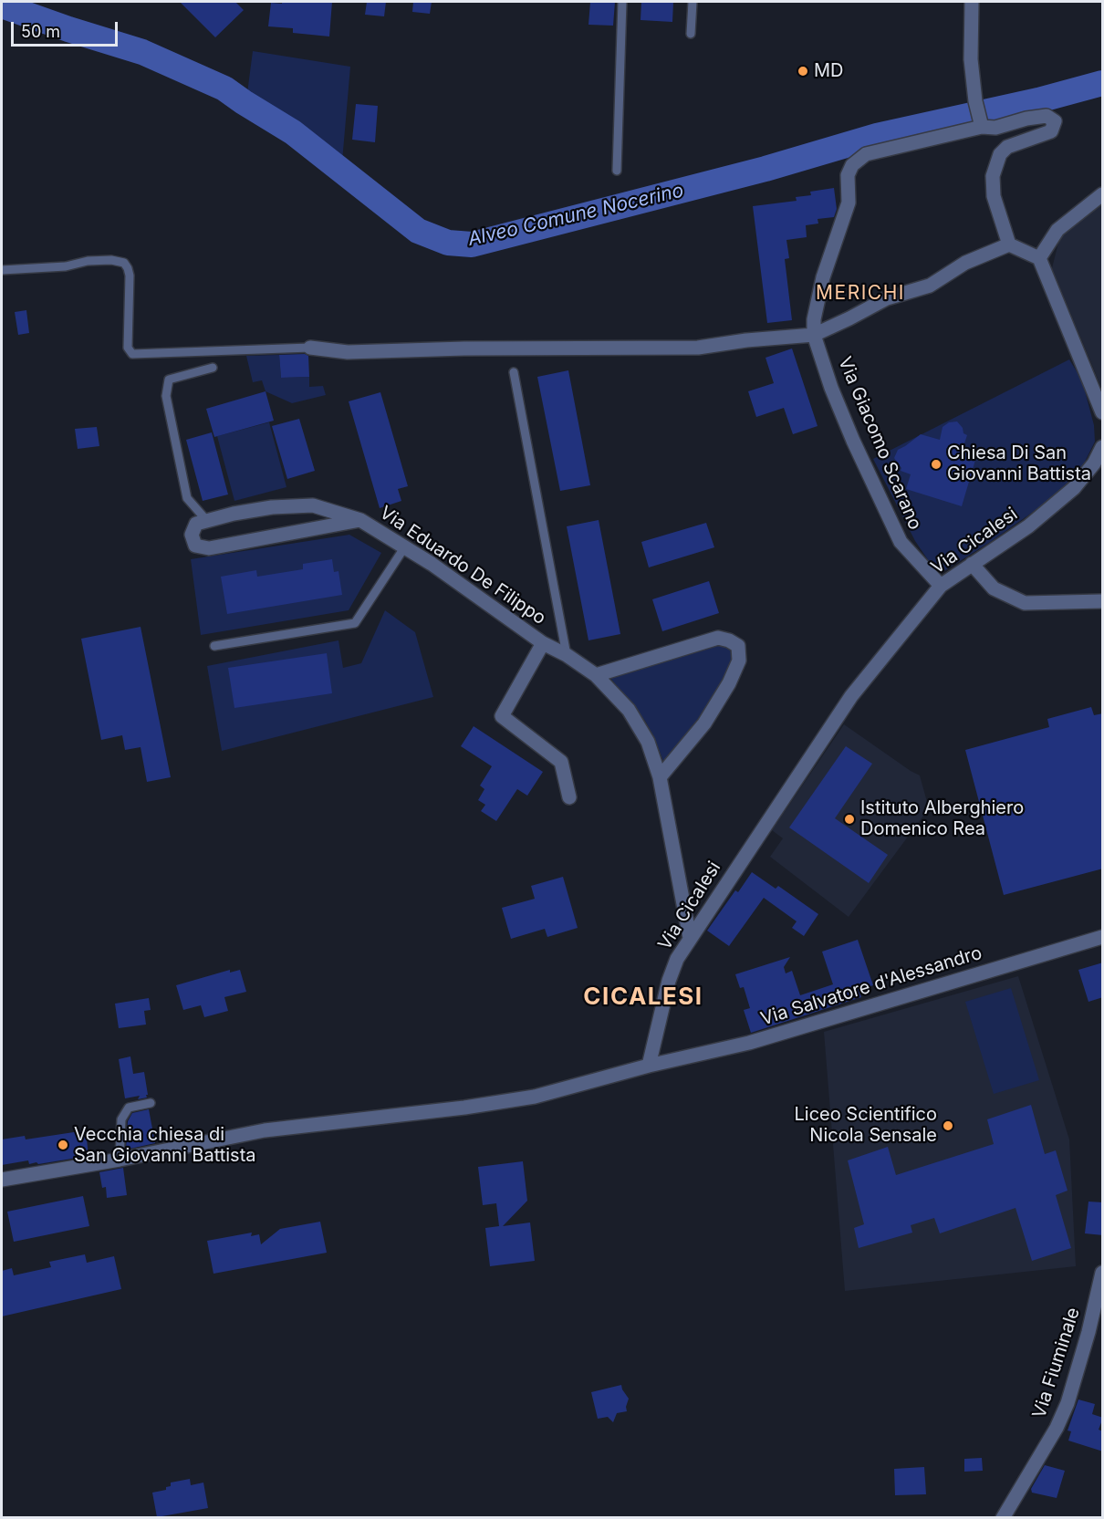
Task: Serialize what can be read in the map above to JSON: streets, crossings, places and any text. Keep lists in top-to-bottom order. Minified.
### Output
{"streets":{"street":["Via Giacomo Scarano","Via Cicalesi","Via Eduardo De Filippo","Via Salvatore d'Alessandro","Via Fiuminale"]},"crossings":[["Via Giacomo Scarano","Via Cicalesi"],["Via Cicalesi","Via Eduardo De Filippo"],["Via Cicalesi","Via Salvatore d'Alessandro"]],"districts":["MERICHI","CICALESI"],"water":["Alveo Comune Nocerino"],"places":["MD","Chiesa Di San Giovanni Battista","Istituto Alberghiero Domenico Rea","Liceo Scientifico Nicola Sensale","Vecchia chiesa di San Giovanni Battista"],"scale_bar":"50 m"}
